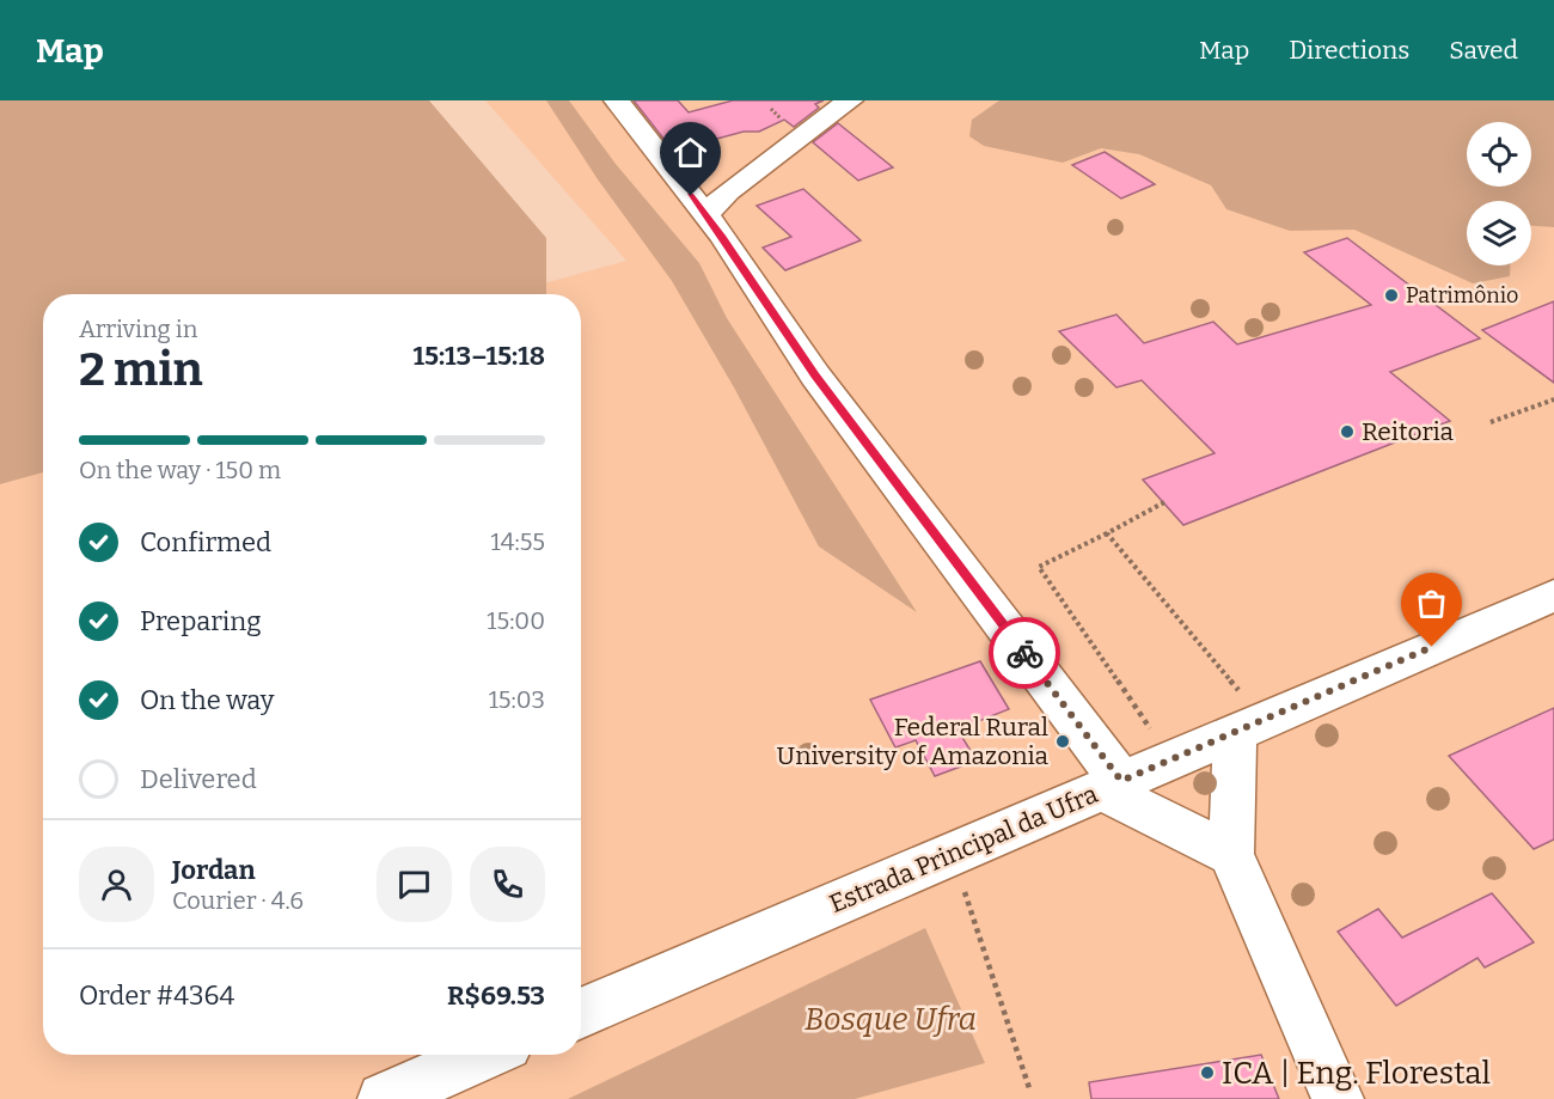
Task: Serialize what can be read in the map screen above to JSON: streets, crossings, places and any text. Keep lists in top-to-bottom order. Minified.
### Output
{"streets":{"lane":["Estrada Principal da Ufra"]},"parks":["Bosque Ufra"],"places":["Patrimônio","Reitoria","Federal Rural University of Amazonia","ICA | Eng. Florestal"],"page":{"header":"Map","nav":["Map","Directions","Saved"],"heading":["2 min","Arriving in","15:13–15:18"],"panel":["Jordan","Courier · 4.6","Order #4364","R$69.53"],"bar":"On the way · 150 m","list":[["Confirmed","14:55"],["Preparing","15:00"],["On the way","15:03"],"Delivered"]}}
